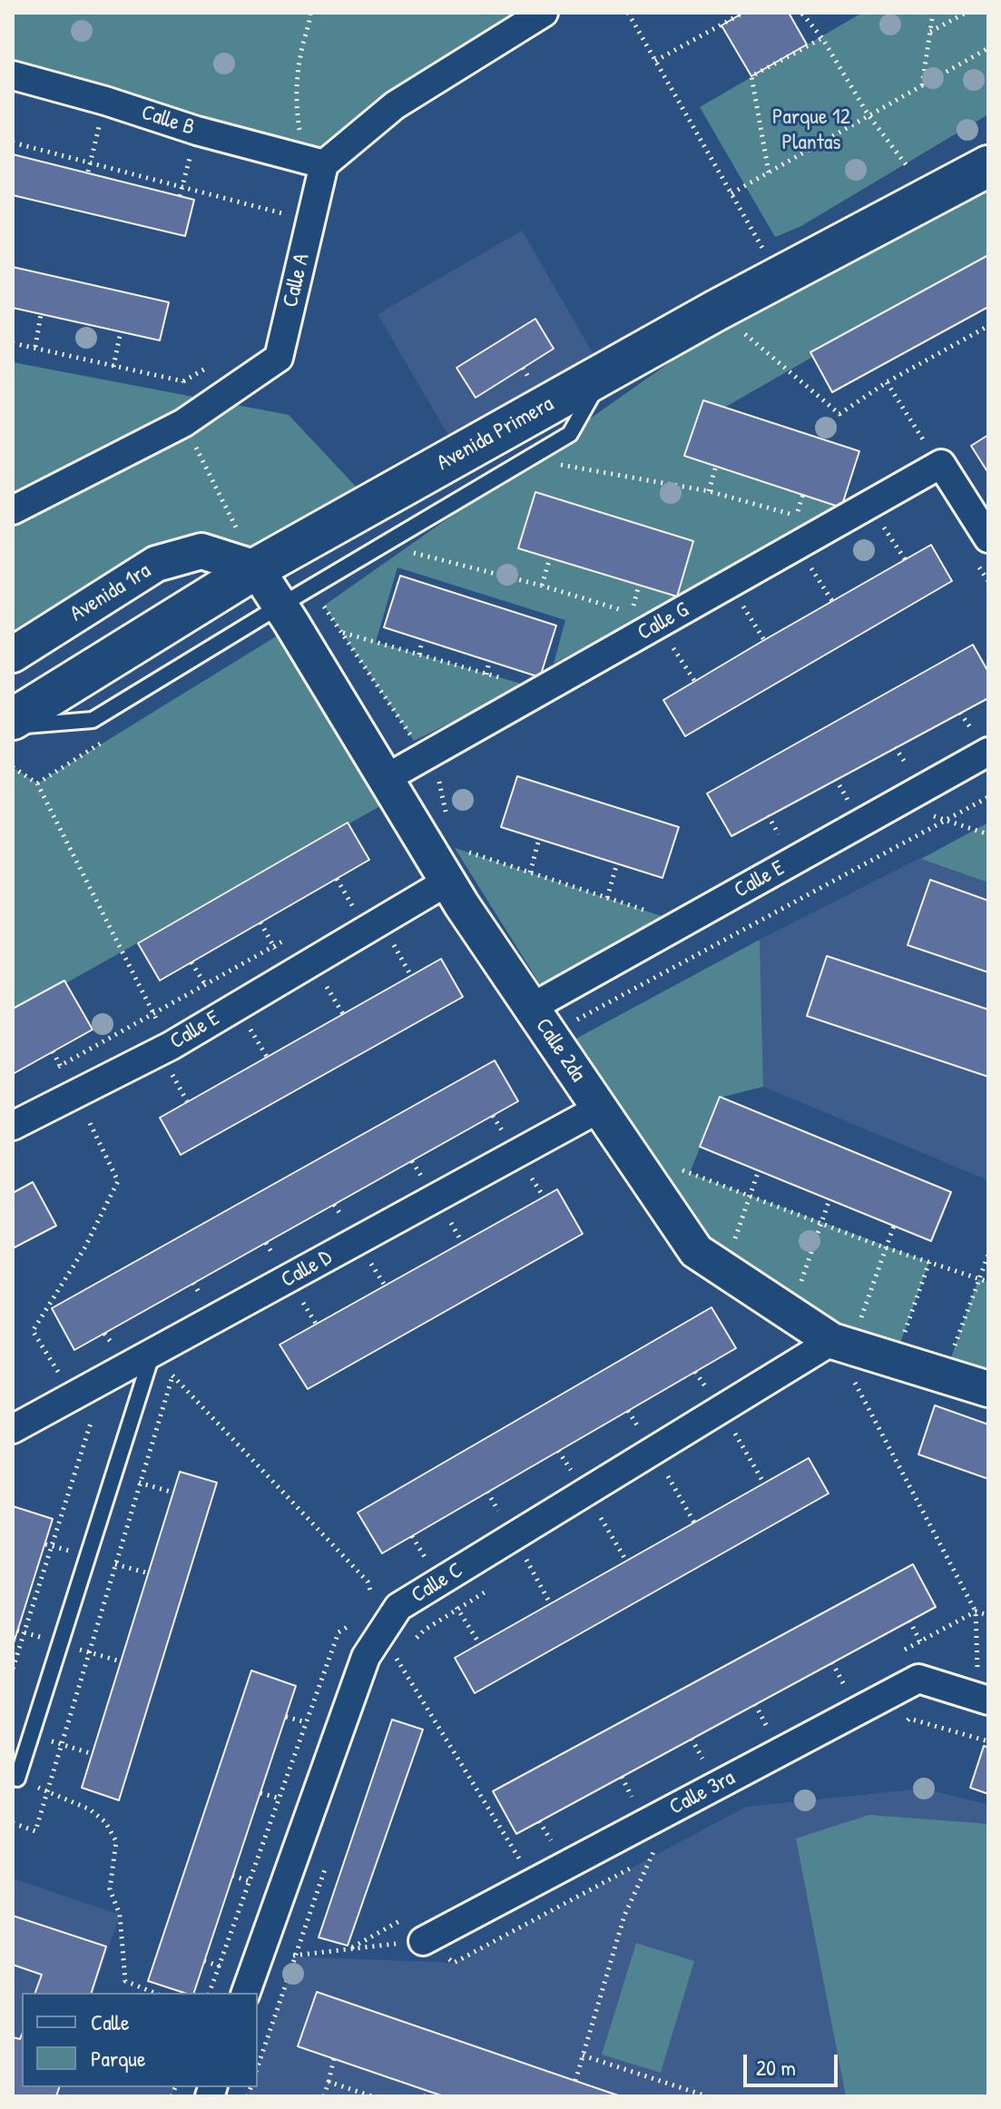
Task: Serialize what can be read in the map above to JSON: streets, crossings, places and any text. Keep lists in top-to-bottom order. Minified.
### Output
{"streets":{"main road":["Avenida Primera"],"street":["Calle B","Calle A","Avenida 1ra","Calle G","Calle E","Calle 2da","Calle D","Calle C","Calle 3ra"]},"crossings":[["Calle B","Calle A"],["Avenida Primera","Avenida 1ra"],["Avenida Primera","Calle 2da"],["Avenida 1ra","Calle 2da"],["Calle G","Calle 2da"],["Calle E","Calle 2da"],["Calle 2da","Calle D"],["Calle 2da","Calle C"]],"parks":["Parque 12 Plantas"],"legend":["Calle","Parque"],"scale_bar":"20 m"}
